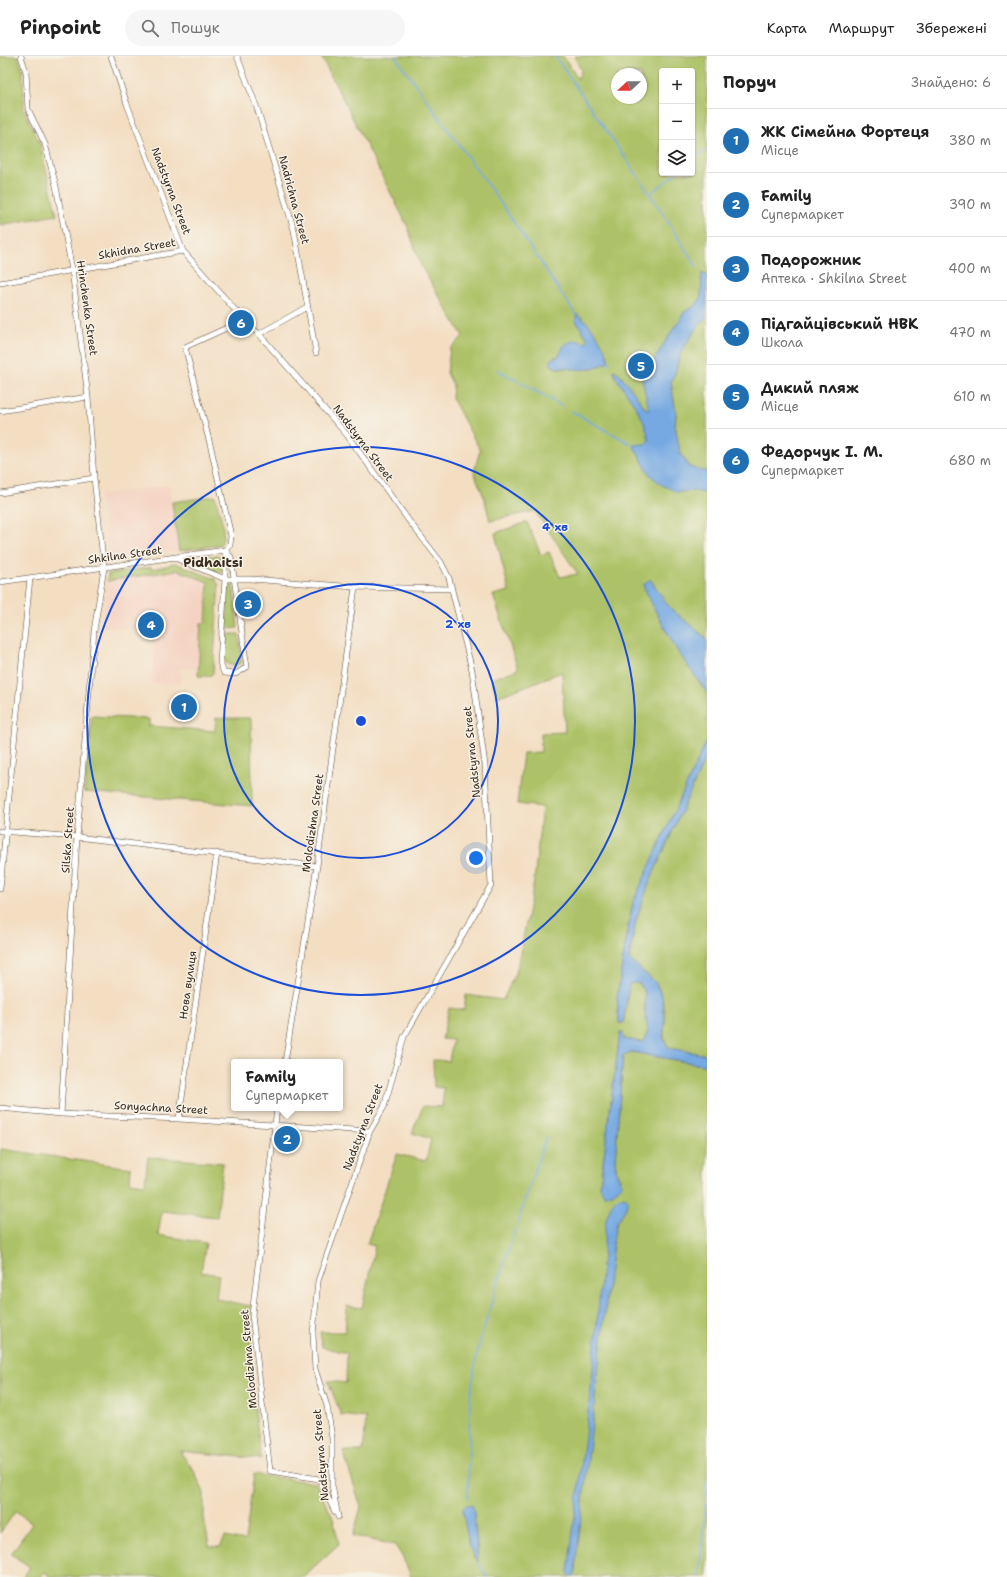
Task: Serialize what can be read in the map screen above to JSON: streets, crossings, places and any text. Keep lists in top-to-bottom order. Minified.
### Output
{"streets":{"street":["Nadstyrna Street","Nadrichna Street","Skhidna Street","Hrinchenka Street","Shkilna Street","Molodizhna Street","Silska Street","Нова вулиця","Sonyachna Street"]},"crossings":[["Nadstyrna Street","Skhidna Street"],["Nadstyrna Street","Molodizhna Street"],["Nadstyrna Street","Sonyachna Street"],["Skhidna Street","Hrinchenka Street"],["Hrinchenka Street","Shkilna Street"],["Hrinchenka Street","Silska Street"],["Shkilna Street","Silska Street"],["Molodizhna Street","Sonyachna Street"],["Silska Street","Sonyachna Street"],["Нова вулиця","Sonyachna Street"]],"districts":["Pidhaitsi"],"north":"left","page":{"header":"Pinpoint","search":"Пошук","nav":["Карта","Маршрут","Збережені"],"heading":["Поруч","Знайдено: 6"],"map_buttons":["+","−"],"list":[{"mark":"1","name":"ЖК Сімейна Фортеця","note":"Місце","value":"380 m"},{"mark":"2","name":"Family","note":"Супермаркет","value":"390 m"},{"mark":"3","name":"Подорожник","note":"Аптека · Shkilna Street","value":"400 m"},{"mark":"4","name":"Підгайцівський НВК","note":"Школа","value":"470 m"},{"mark":"5","name":"Дикий пляж","note":"Місце","value":"610 m"},{"mark":"6","name":"Федорчук І. М.","note":"Супермаркет","value":"680 m"}],"pins":["6","5","3","4","1","2"],"popup":["Family","Супермаркет"]},"rings":["4 хв","2 хв"]}
